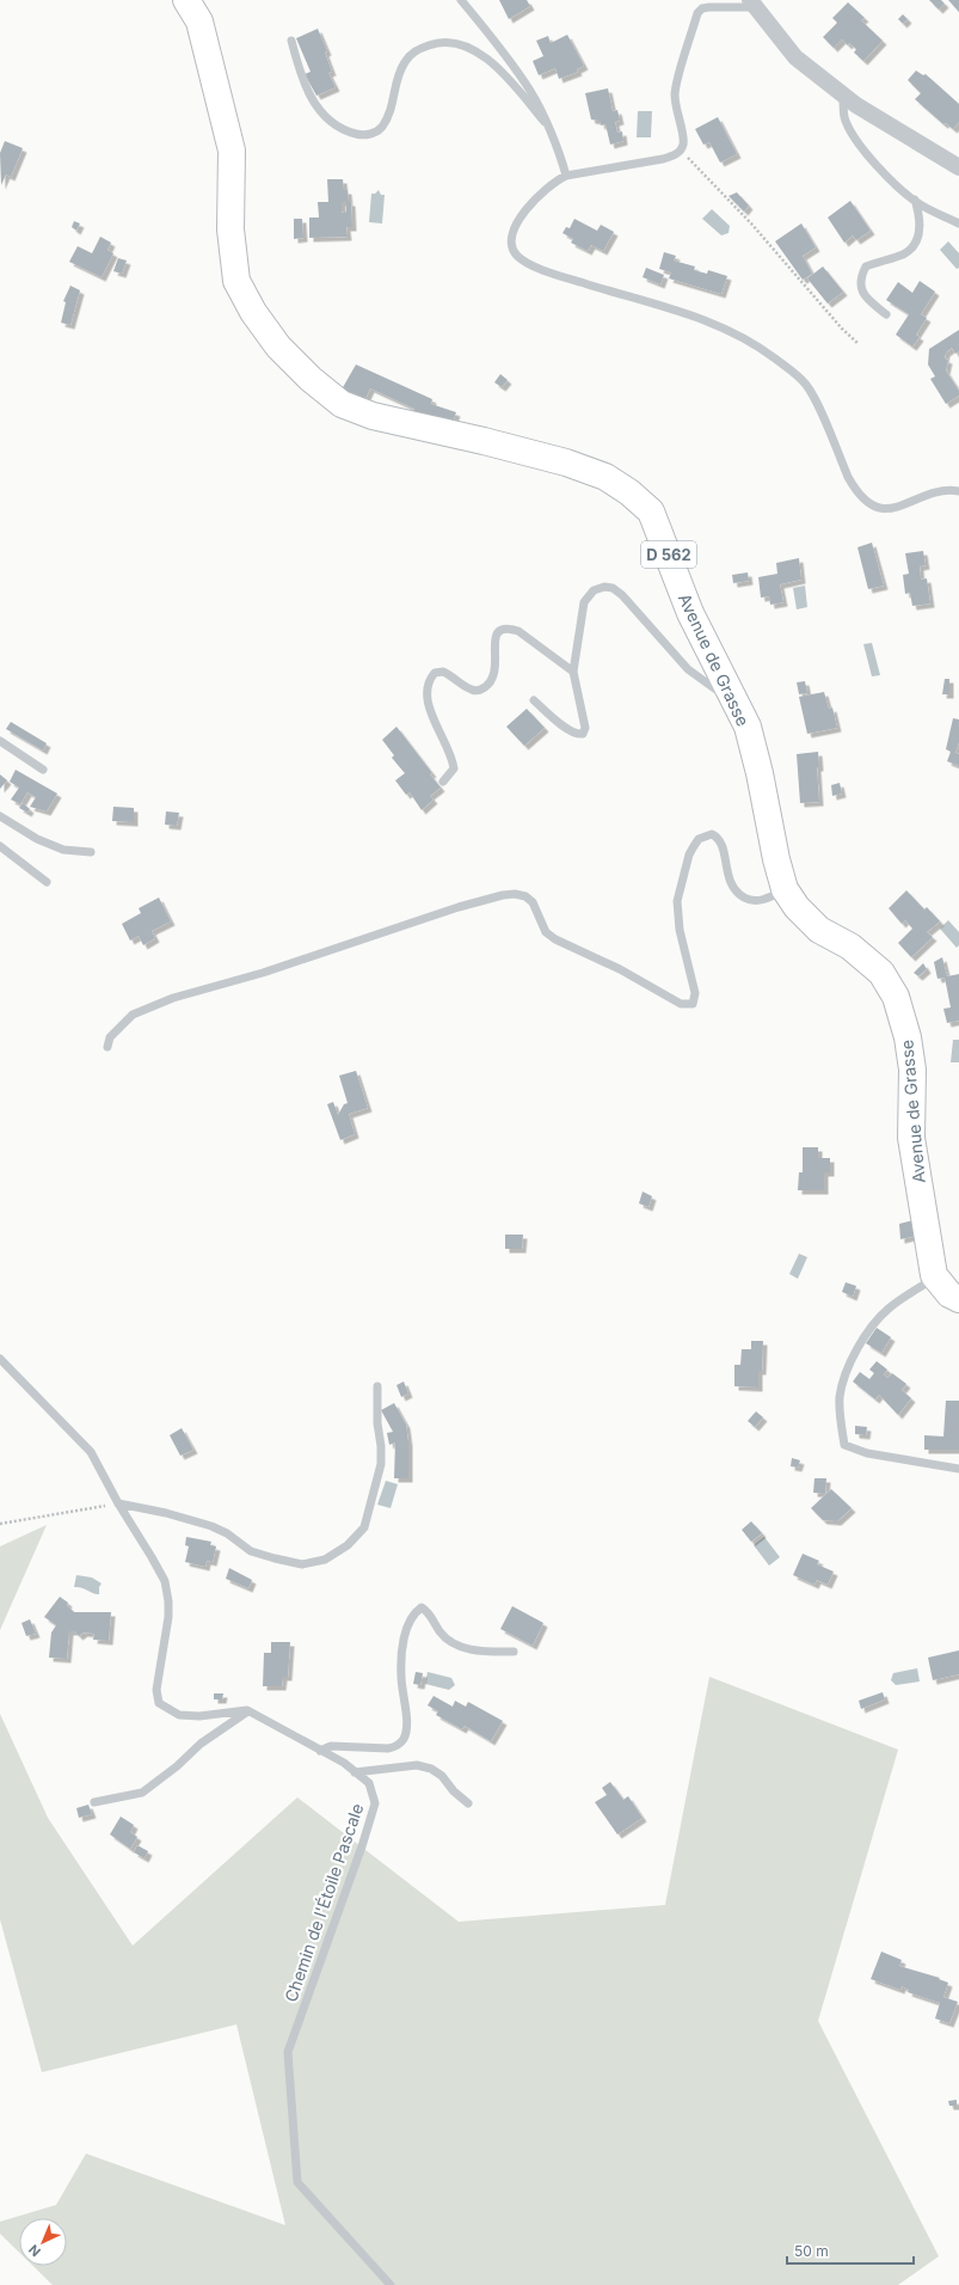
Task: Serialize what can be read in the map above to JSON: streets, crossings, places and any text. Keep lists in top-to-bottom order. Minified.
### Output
{"streets":{"main road":["D 562","Avenue de Grasse"],"lane":["Chemin de l'Étoile Pascale"]},"scale_bar":"50 m","north":"bottom left"}
